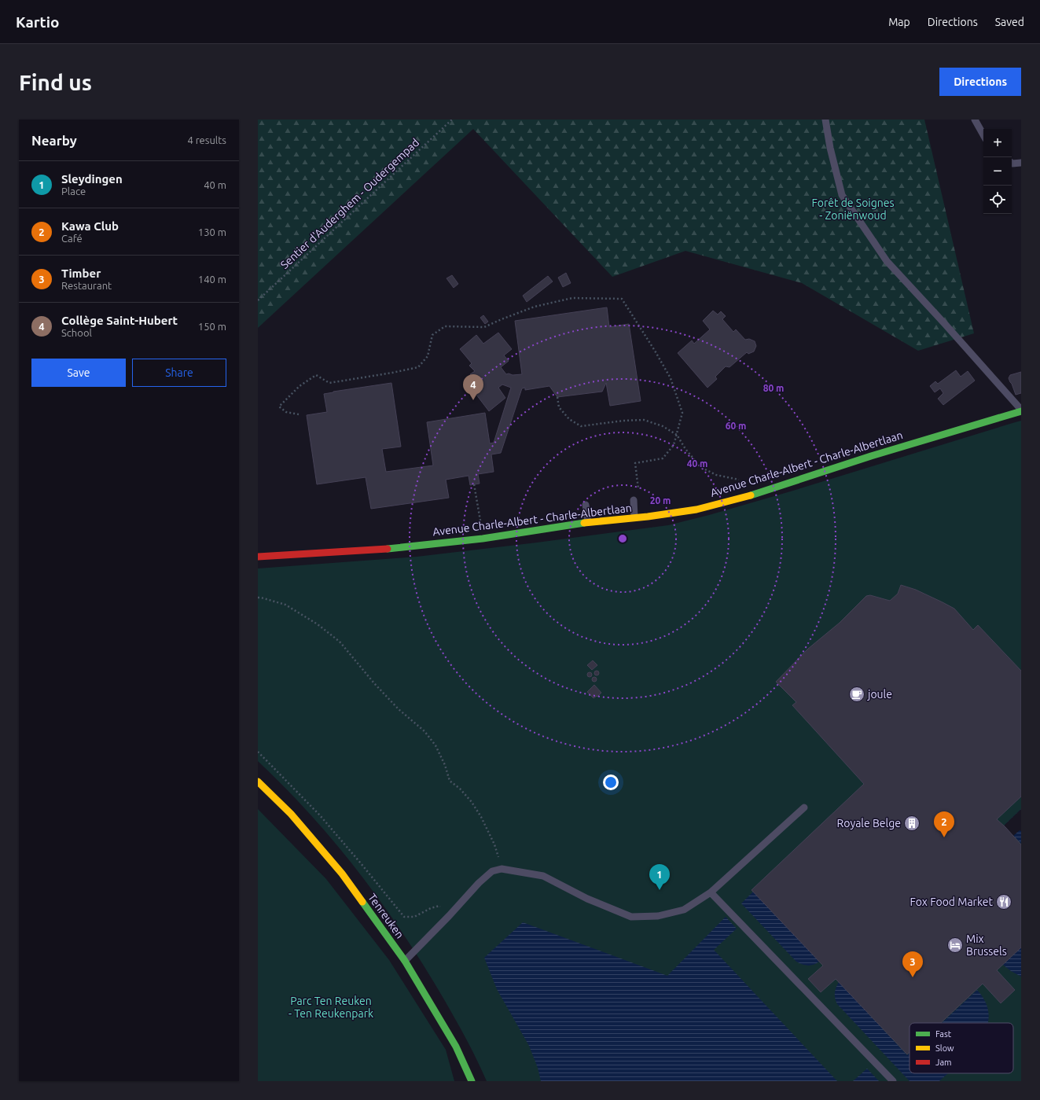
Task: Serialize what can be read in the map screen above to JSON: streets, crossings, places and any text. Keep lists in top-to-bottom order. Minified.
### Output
{"streets":{"street":["Avenue Charle-Albert - Charle-Albertlaan","Tenreuken"],"path":["Sentier d'Auderghem - Oudergempad"]},"parks":["Forêt de Soignes - Zoniënwoud","Parc Ten Reuken - Ten Reukenpark"],"places":{"cafe":["joule"],"building":["Royale Belge"],"restaurant":["Fox Food Market"],"hotel":["Mix Brussels"]},"legend":["Fast","Slow","Jam"],"page":{"header":"Kartio","nav":["Map","Directions","Saved"],"buttons":["Directions",["Save","Share"]],"title":"Find us","heading":["Nearby","4 results"],"map_buttons":["+","−"],"list":[{"mark":"1","name":"Sleydingen","note":"Place","value":"40 m"},{"mark":"2","name":"Kawa Club","note":"Café","value":"130 m"},{"mark":"3","name":"Timber","note":"Restaurant","value":"140 m"},{"mark":"4","name":"Collège Saint-Hubert","note":"School","value":"150 m"}],"pins":["4","2","1","3"]},"rings":["80 m","60 m","40 m","20 m"]}
